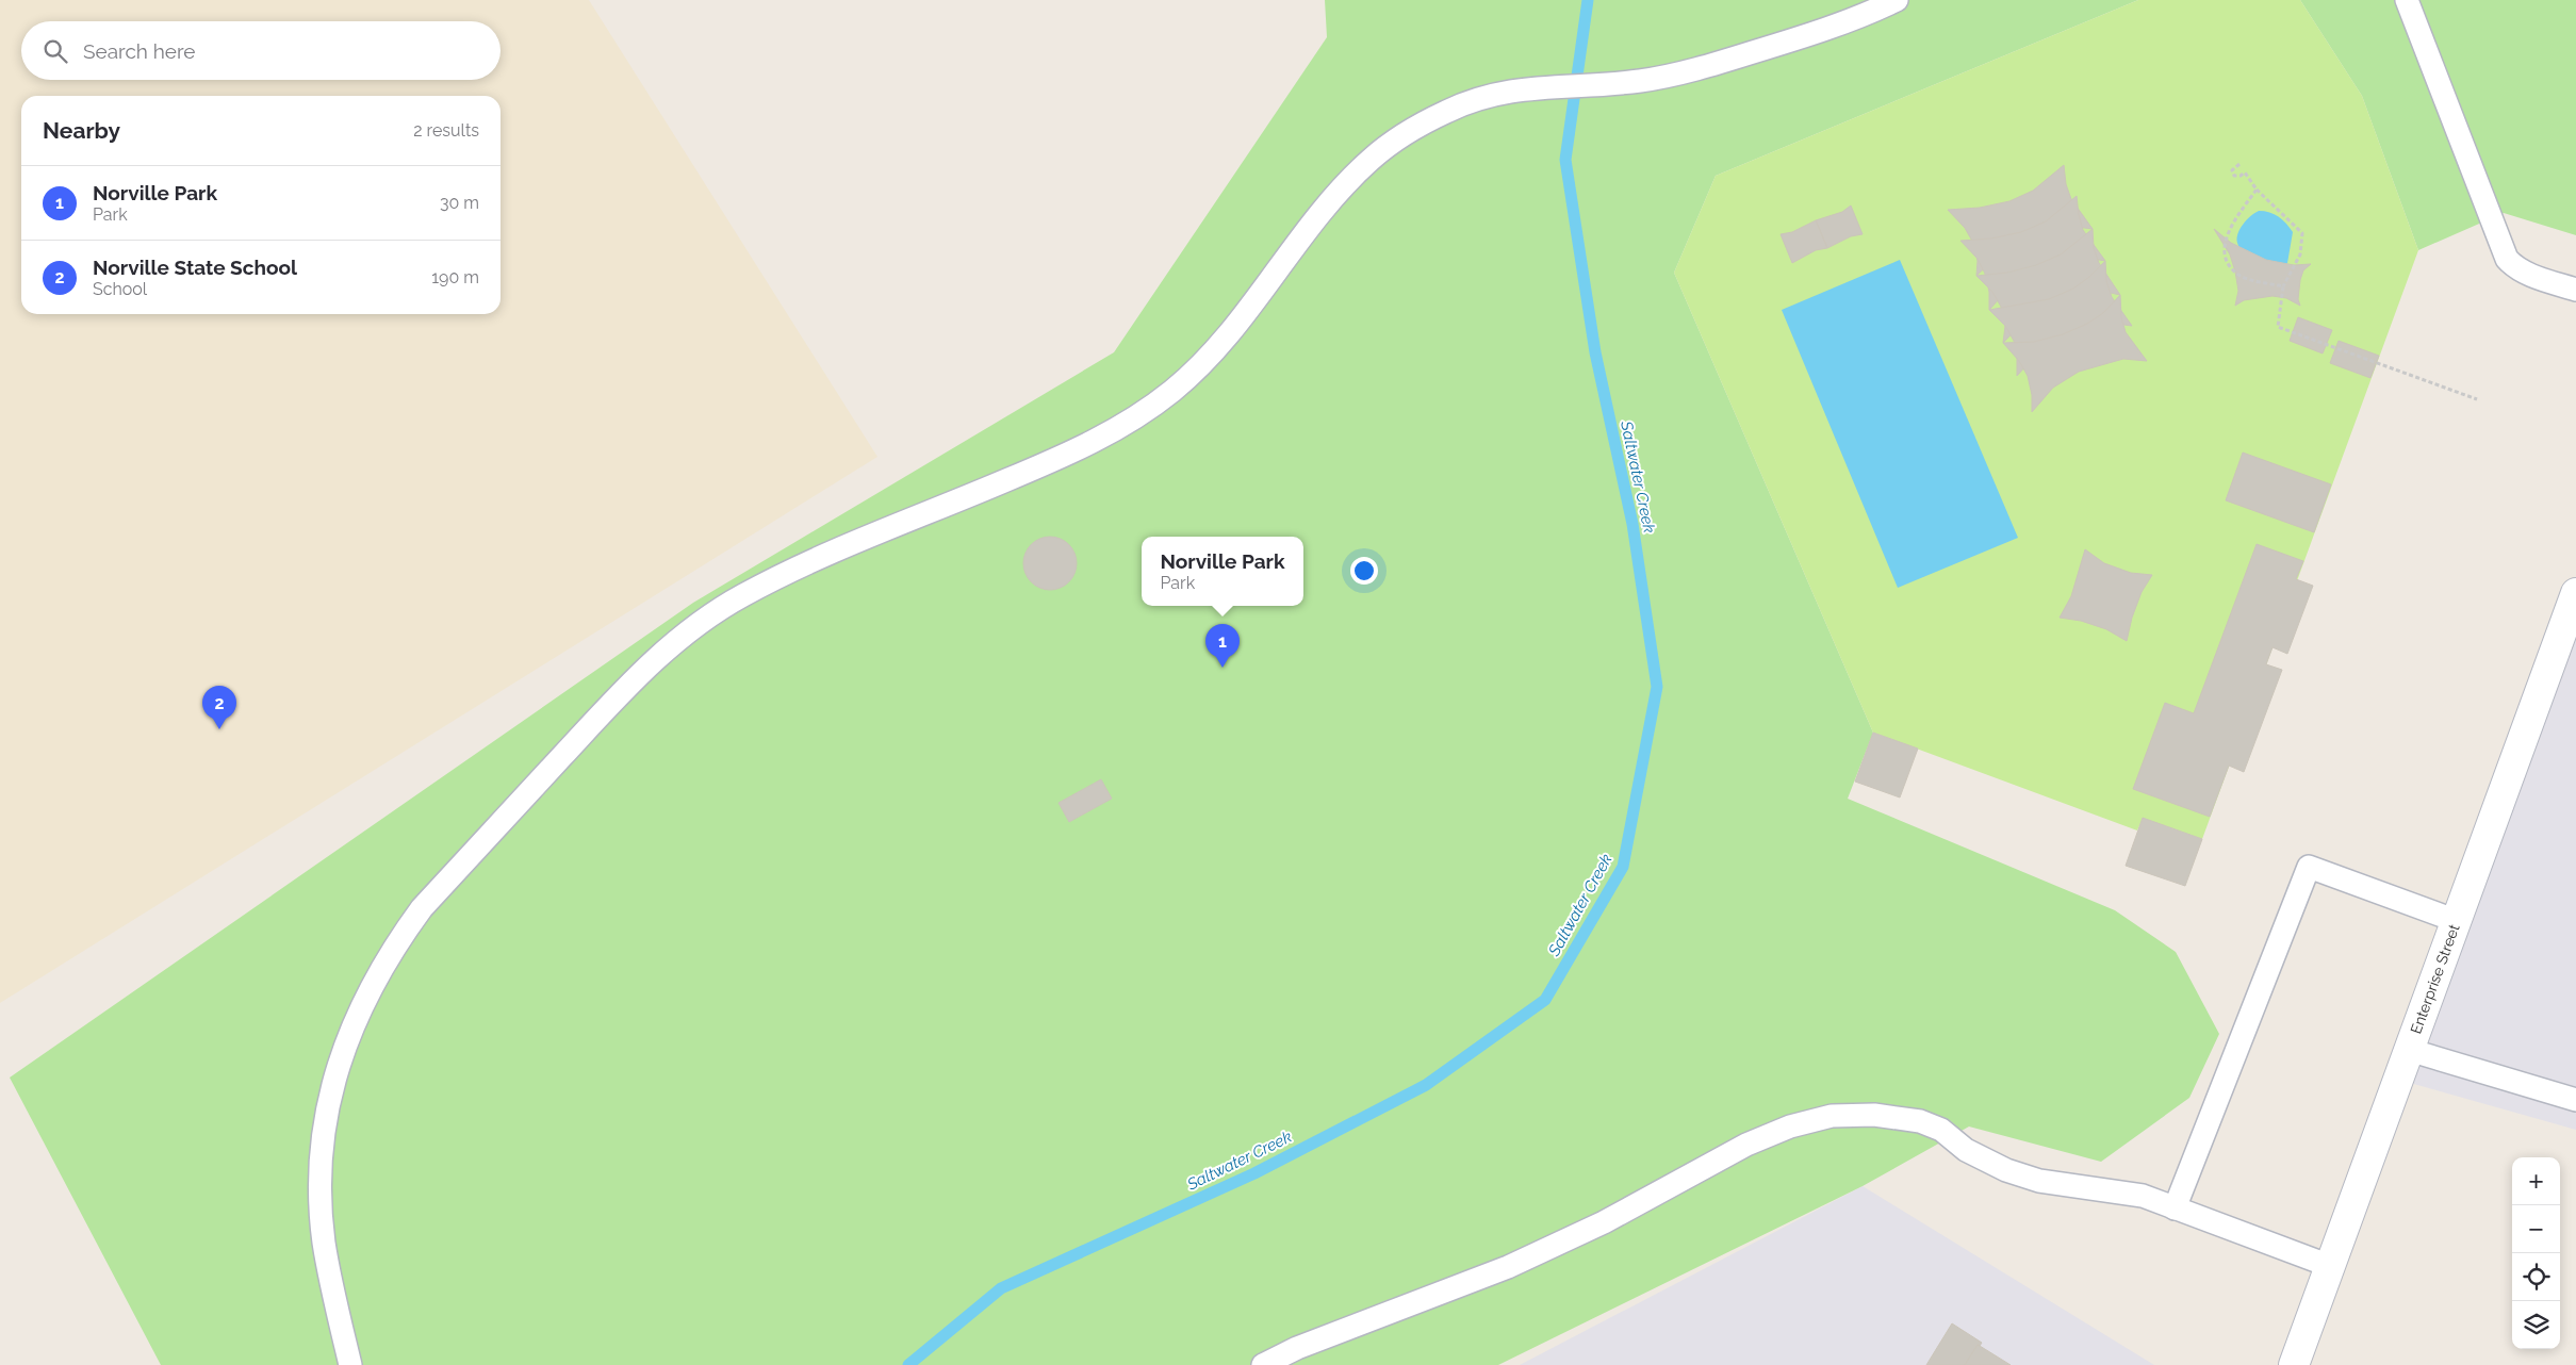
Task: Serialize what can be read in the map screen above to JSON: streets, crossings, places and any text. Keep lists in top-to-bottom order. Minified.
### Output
{"streets":{"street":["Enterprise Street"]},"water":["Saltwater Creek"],"page":{"search":"Search here","heading":["Nearby","2 results"],"list":[{"mark":"1","name":"Norville Park","note":"Park","value":"30 m"},{"mark":"2","name":"Norville State School","note":"School","value":"190 m"}],"popup":["Norville Park","Park"],"pins":["1","2"],"map_buttons":["+","−"]}}
